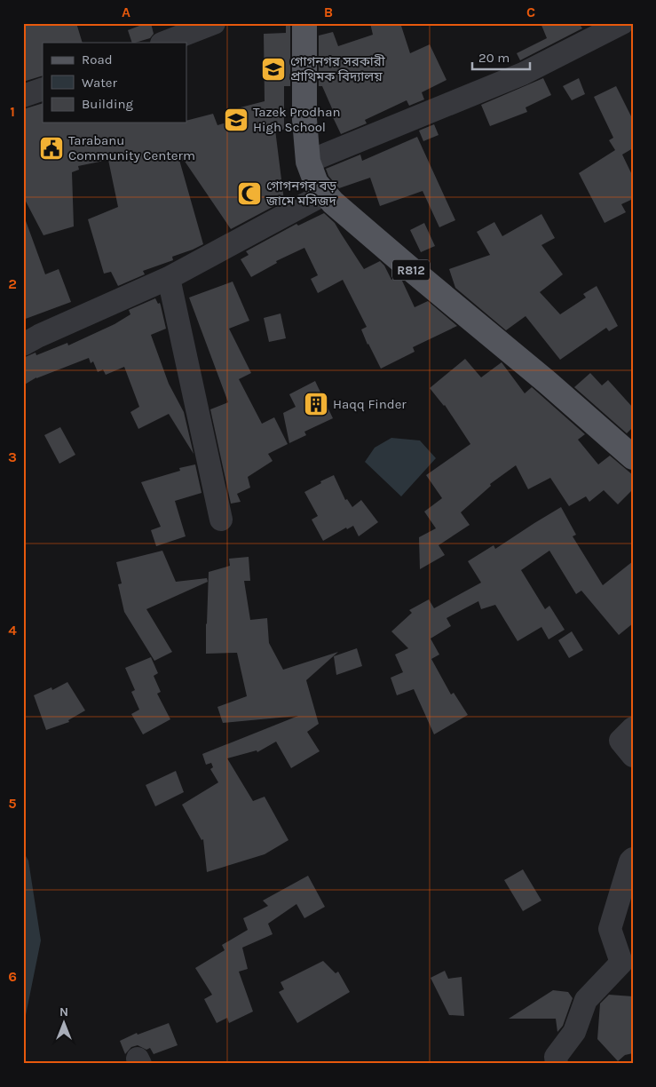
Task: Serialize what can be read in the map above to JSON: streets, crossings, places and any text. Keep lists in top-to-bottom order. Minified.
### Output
{"streets":{"main road":["R812"]},"places":{"school or university":["গোগনগর সরকারী প্রাথিমক বিদ্যালয়","Tazek Prodhan High School"],"public building":["Tarabanu Community Centerm"],"mosque":["গোগনগর বড় জামে মসিজদ"],"building":["Haqq Finder"]},"legend":["Road","Water","Building"],"scale_bar":"20 m","north":"top","grid":{"columns":["A","B","C"],"rows":["1","2","3","4","5","6"]}}
